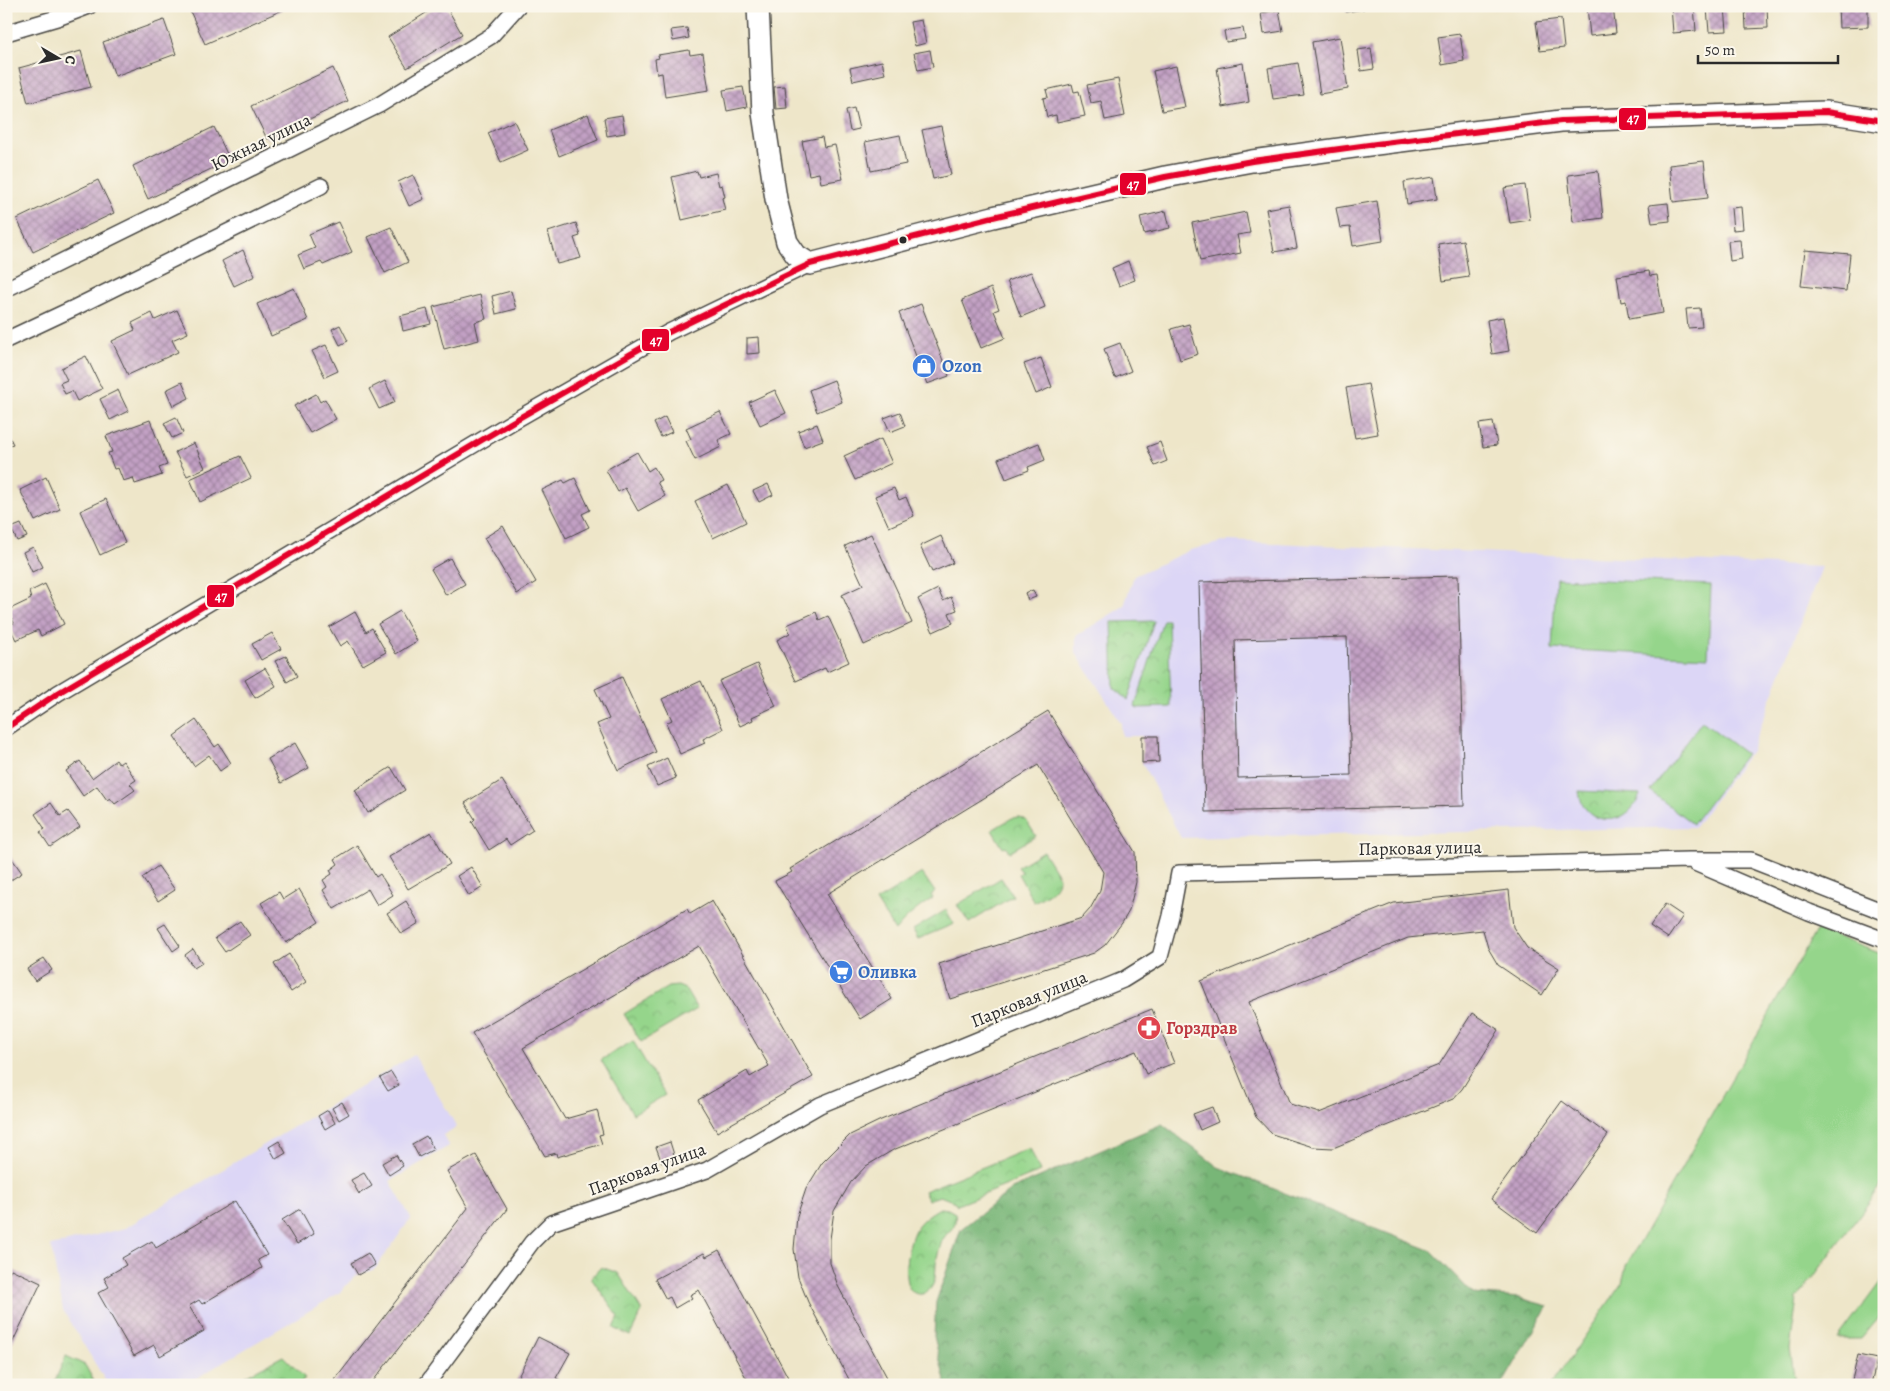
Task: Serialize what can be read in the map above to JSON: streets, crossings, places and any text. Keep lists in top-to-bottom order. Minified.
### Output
{"streets":{"street":["Южная улица","Парковая улица"]},"places":{"shop":["Ozon"],"supermarket":["Оливка"],"pharmacy":["Горздрав"]},"lines":["transit line 47"],"scale_bar":"50 m","north":"right"}
